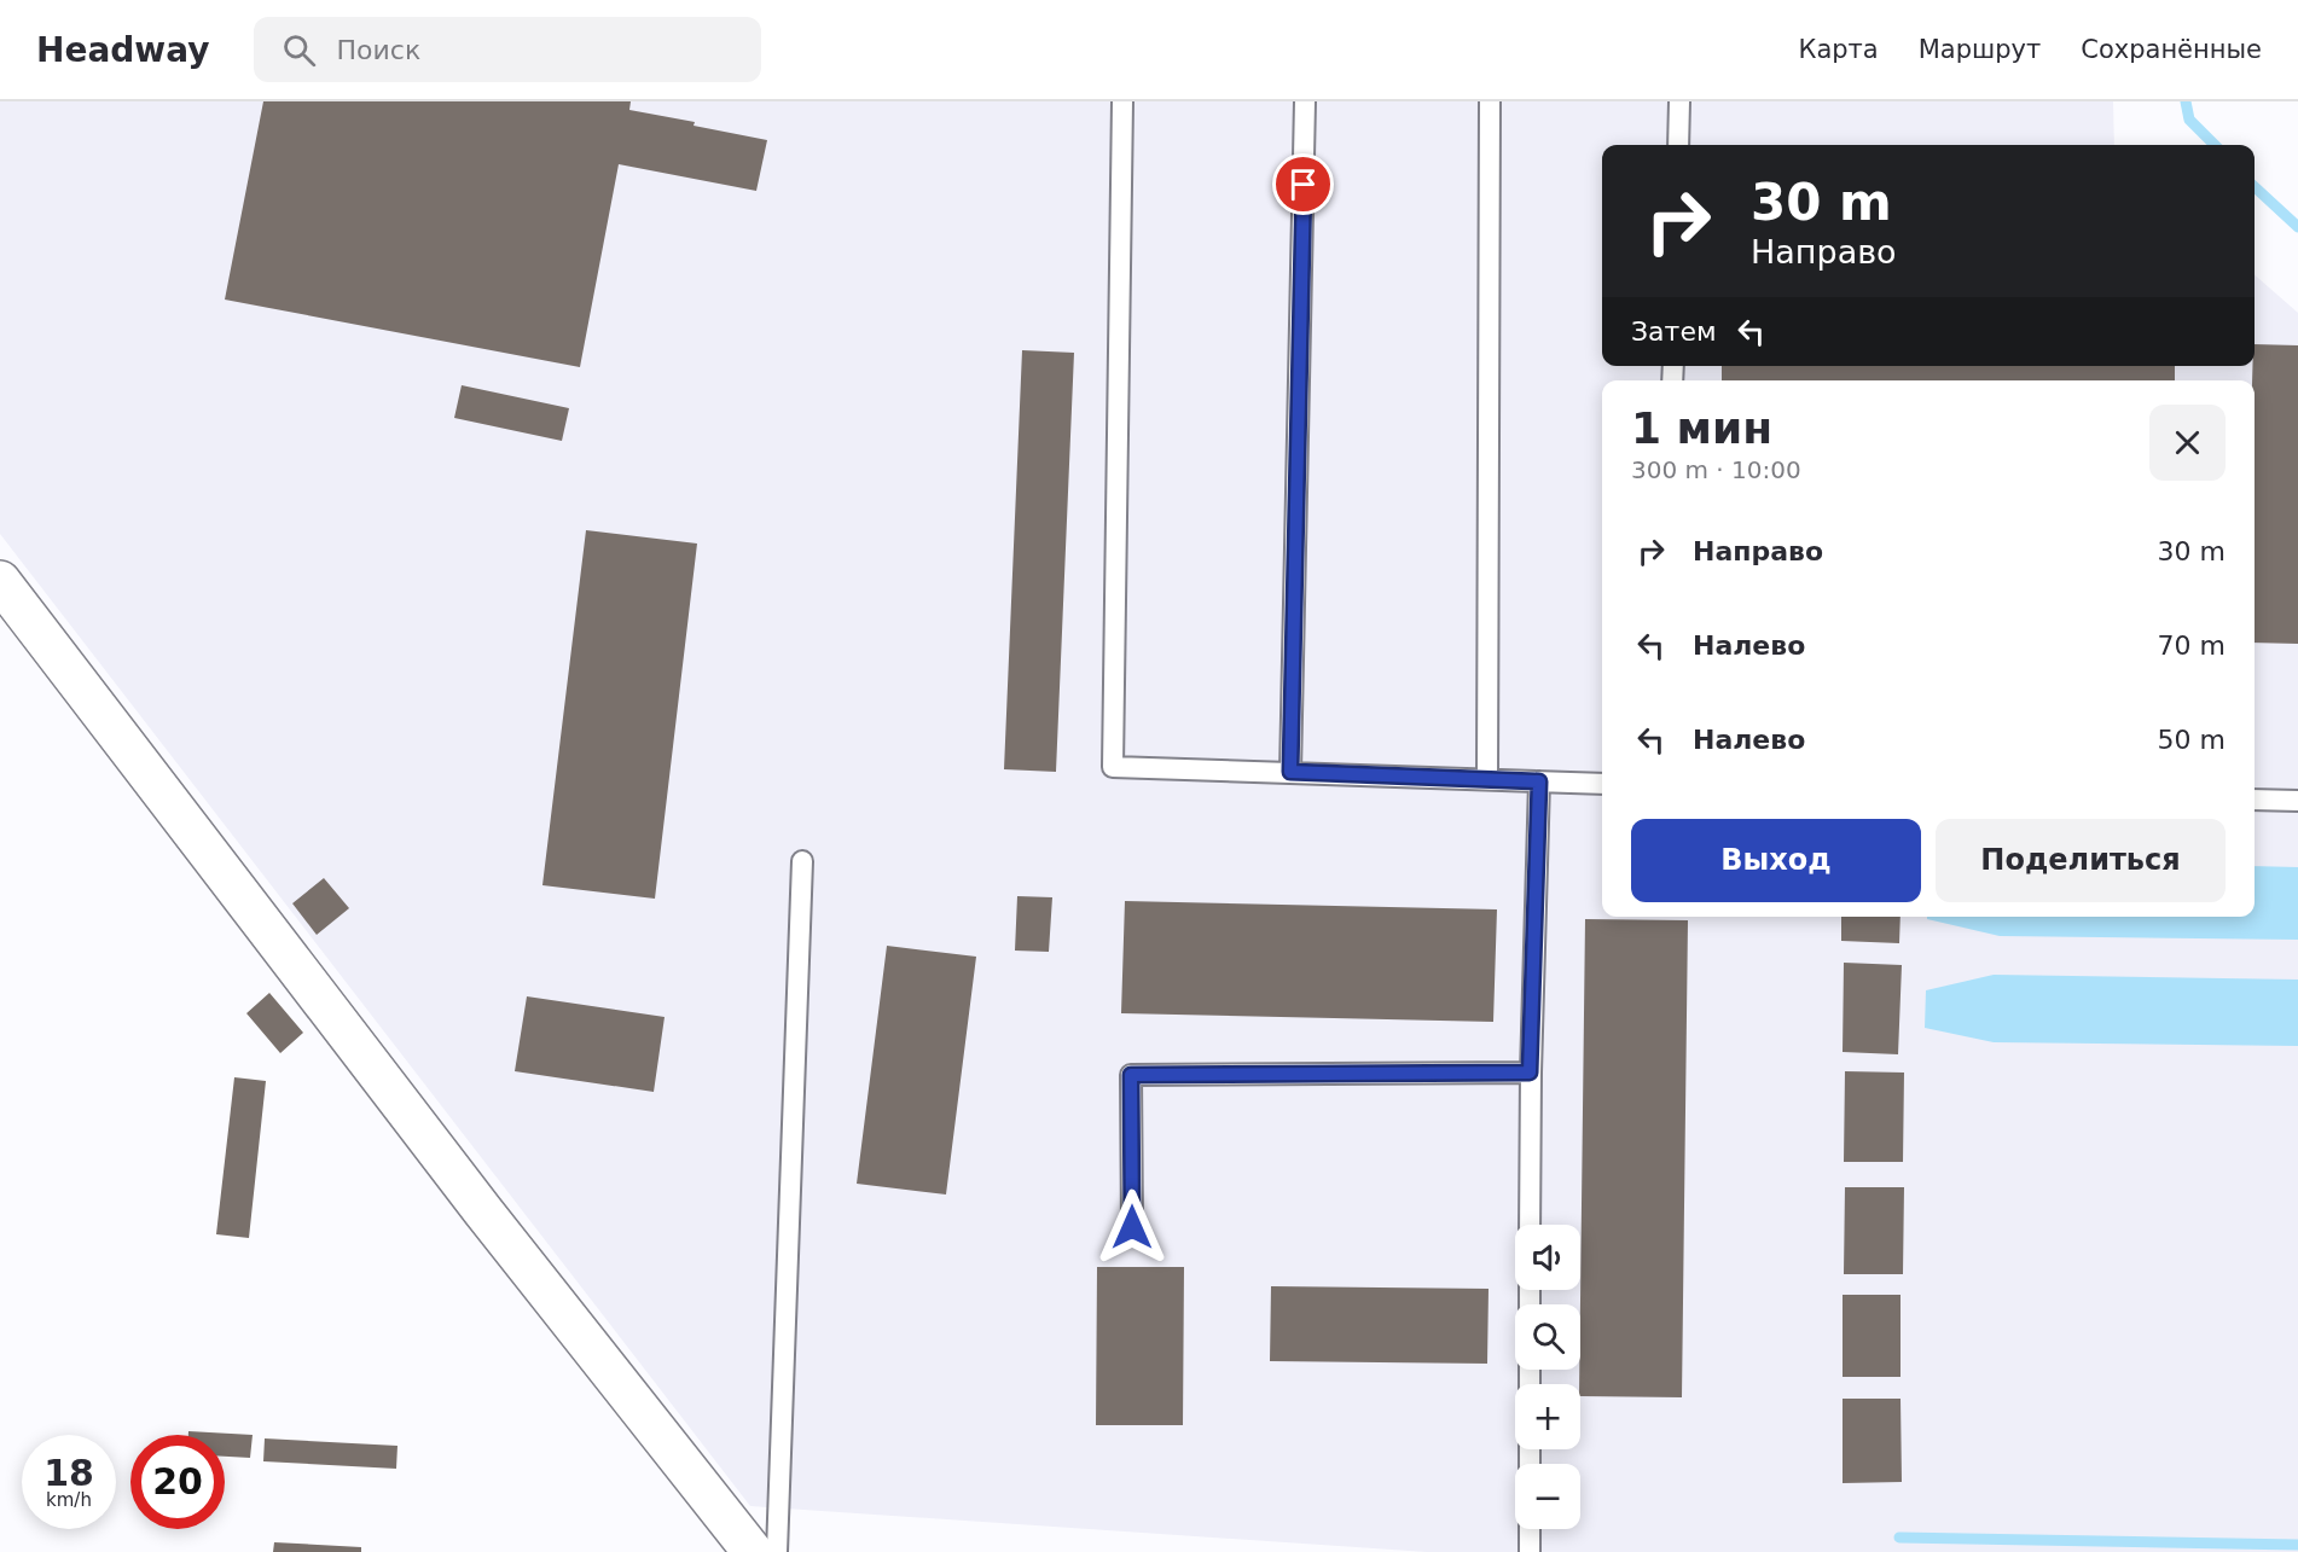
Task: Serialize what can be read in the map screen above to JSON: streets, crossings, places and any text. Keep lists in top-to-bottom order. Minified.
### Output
{"page":{"header":"Headway","search":"Поиск","nav":["Карта","Маршрут","Сохранённые"],"turn":["30 m","Направо"],"then":"Затем","heading":["1 мин","300 m · 10:00"],"list":[{"name":"Направо","value":"30 m"},{"name":"Налево","value":"70 m"},{"name":"Налево","value":"50 m"}],"buttons":["Выход","Поделиться"],"map_buttons":["+","−"],"speed":"18 km/h","limit":"20"}}
